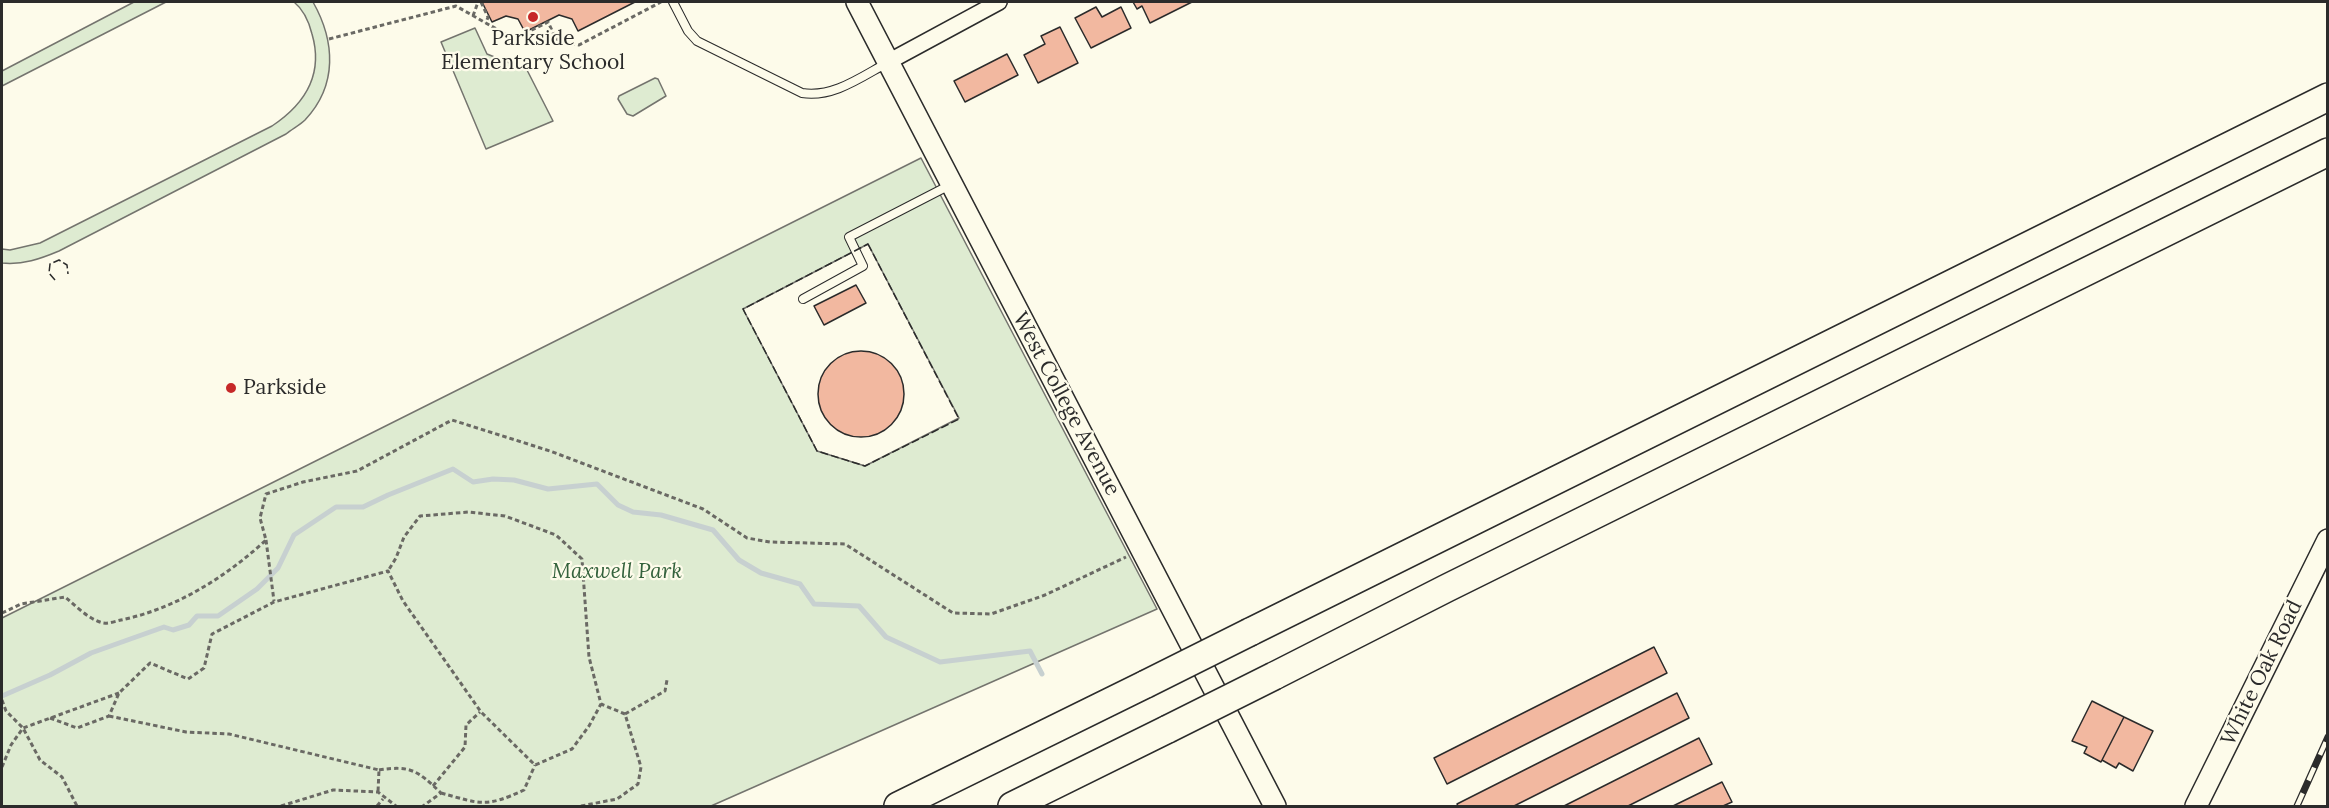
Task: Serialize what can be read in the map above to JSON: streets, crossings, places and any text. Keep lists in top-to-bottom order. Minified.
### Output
{"streets":{"main road":["West College Avenue","White Oak Road"]},"parks":["Maxwell Park"],"places":["Parkside Elementary School","Parkside"]}
